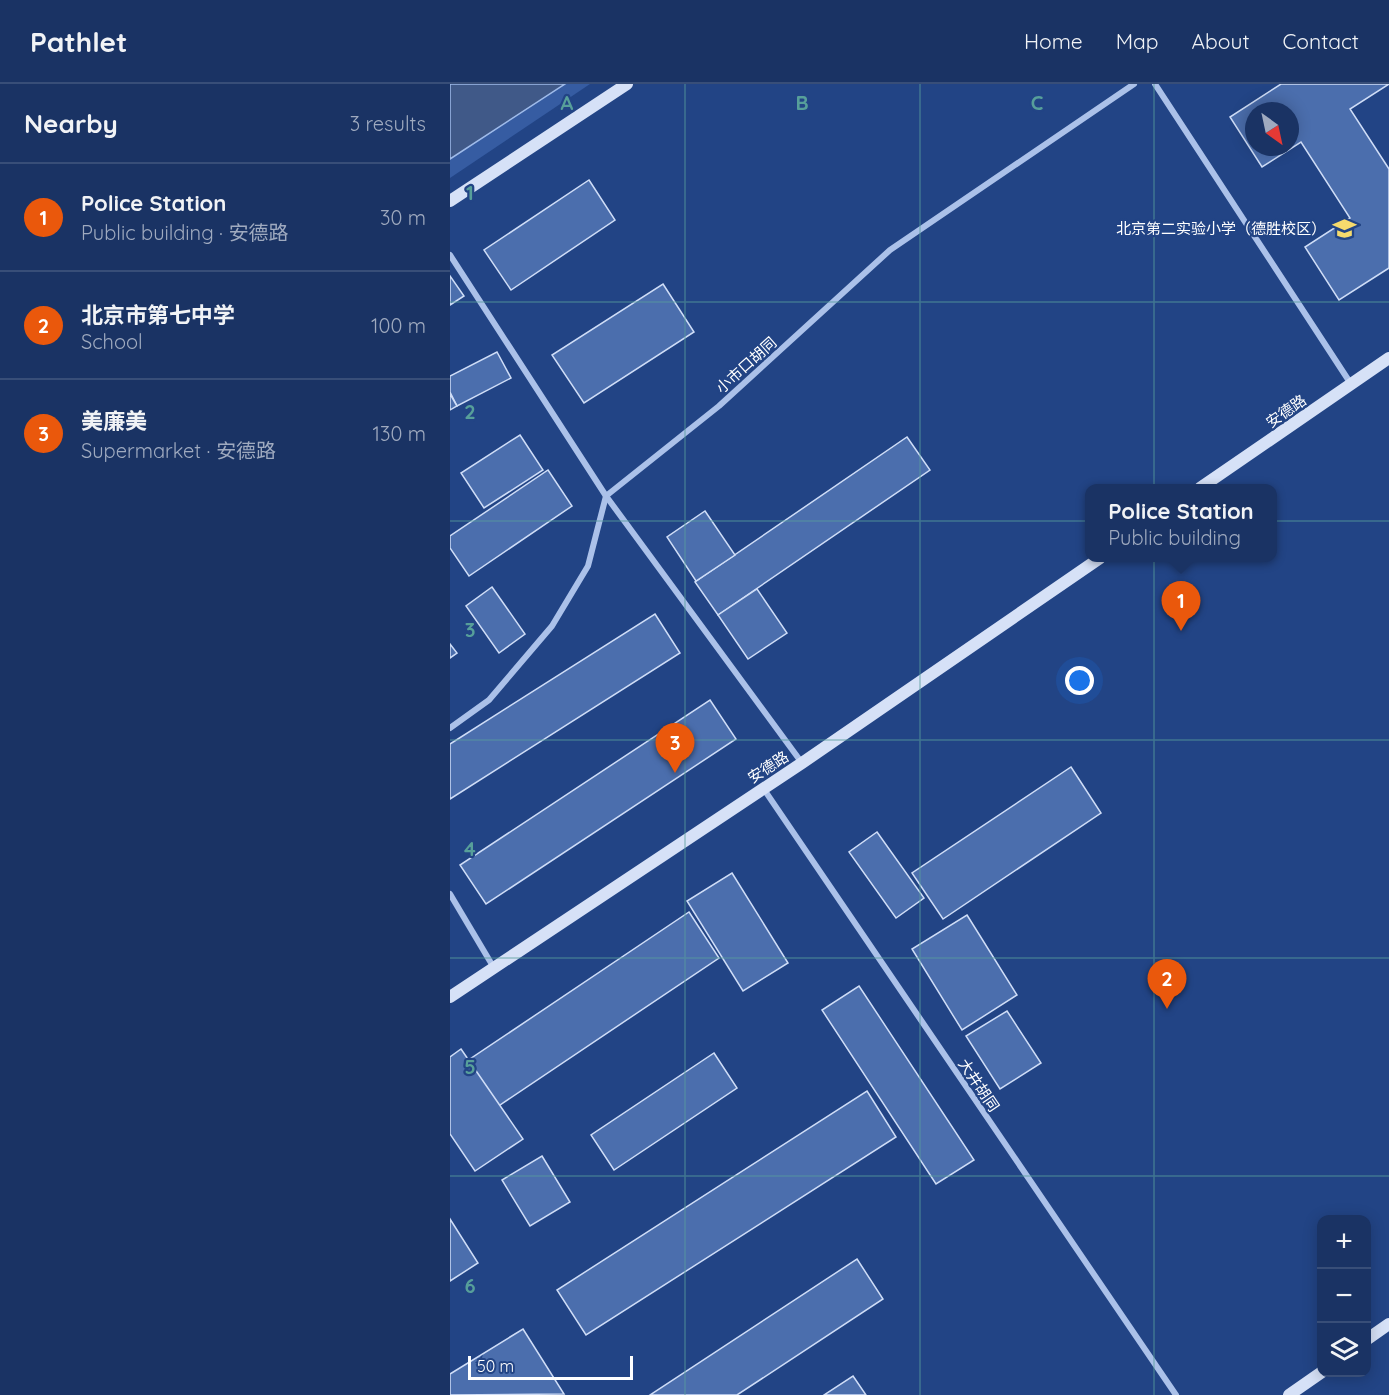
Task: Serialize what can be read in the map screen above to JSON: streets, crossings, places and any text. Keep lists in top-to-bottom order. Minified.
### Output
{"streets":{"street":["小市口胡同","安德路","大井胡同"]},"crossings":[["安德路","大井胡同"]],"places":{"school or university":["北京第二实验小学（德胜校区）"]},"scale_bar":"50 m","north":"bottom right","page":{"header":"Pathlet","nav":["Home","Map","About","Contact"],"heading":["Nearby","3 results"],"list":[{"mark":"1","name":"Police Station","note":"Public building · 安德路","value":"30 m"},{"mark":"2","name":"北京市第七中学","note":"School","value":"100 m"},{"mark":"3","name":"美廉美","note":"Supermarket · 安德路","value":"130 m"}],"popup":["Police Station","Public building"],"pins":["1","3","2"],"map_buttons":["+","−"],"scale":"50 m"},"grid":{"columns":["A","B","C"],"rows":["1","2","3","4","5","6"]}}
